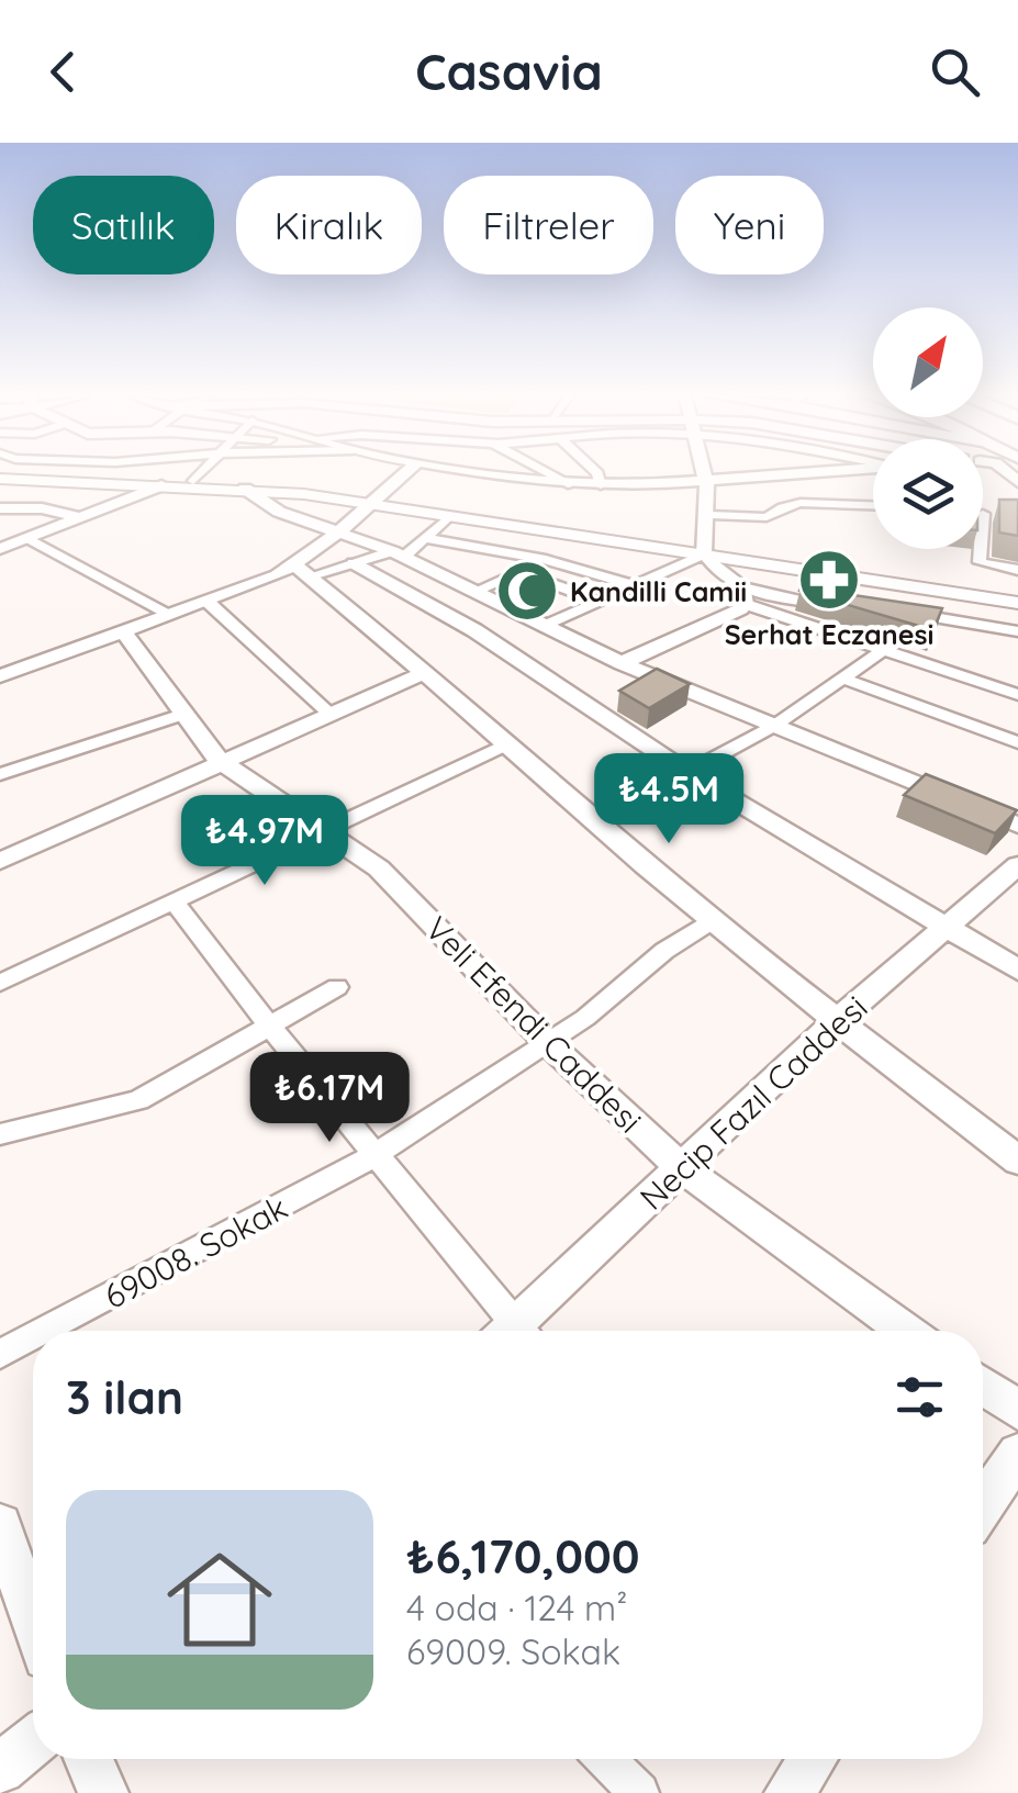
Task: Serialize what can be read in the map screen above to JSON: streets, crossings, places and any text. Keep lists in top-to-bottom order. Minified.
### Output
{"streets":{"street":["Veli Efendi Caddesi","Necip Fazıl Caddesi","69008. Sokak"]},"crossings":[["Veli Efendi Caddesi","Necip Fazıl Caddesi"],["Veli Efendi Caddesi","69008. Sokak"]],"places":{"pharmacy":["Serhat Eczanesi"],"mosque":["Kandilli Camii"]},"north":"top right","page":{"header":"Casavia","chip":["Satılık","Kiralık","Filtreler","Yeni"],"price":["₺4.5M","₺4.97M","₺6.17M"],"heading":"3 ilan","list":[{"name":"₺6,170,000","note":"4 oda · 124 m² · 69009. Sokak"}]}}
